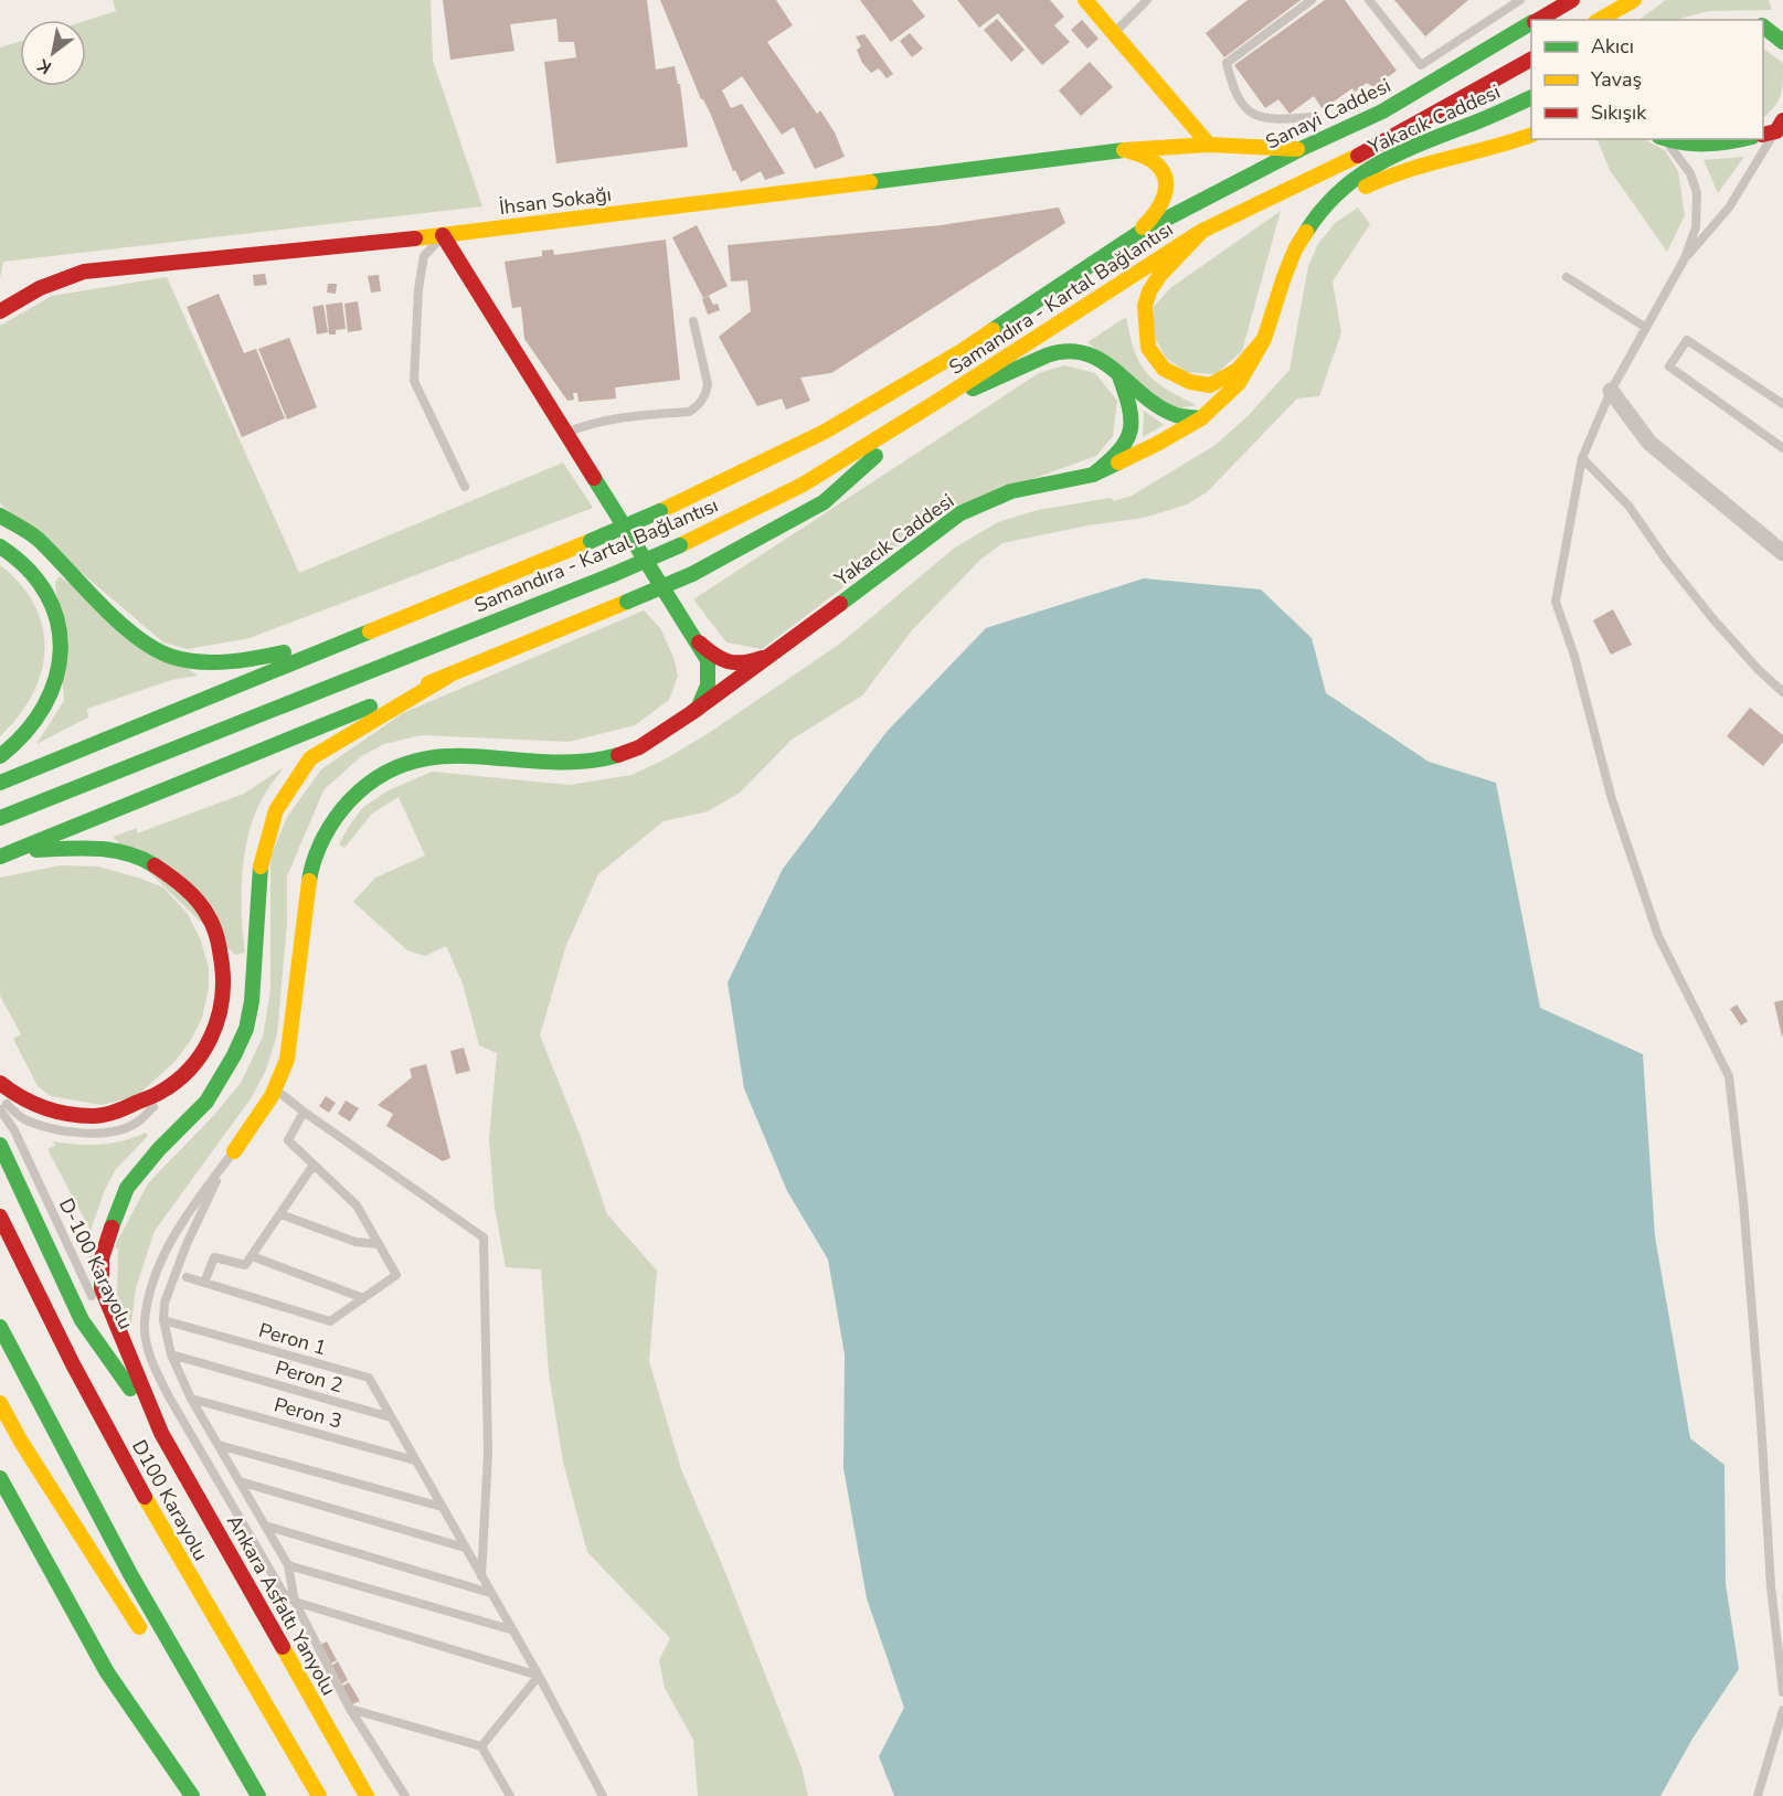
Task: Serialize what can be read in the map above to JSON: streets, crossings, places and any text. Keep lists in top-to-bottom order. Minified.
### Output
{"streets":{"main road":["Sanayi Caddesi","Yakacık Caddesi","İhsan Sokağı","Samandıra - Kartal Bağlantısı","D100 Karayolu","Ankara Asfaltı Yanyolu"],"lane":["D-100 Karayolu","Peron 1","Peron 2","Peron 3"]},"crossings":[["Sanayi Caddesi","İhsan Sokağı"],["Sanayi Caddesi","Samandıra - Kartal Bağlantısı"],["D-100 Karayolu","Ankara Asfaltı Yanyolu"],["Peron 1","Peron 2"]],"legend":["Akıcı","Yavaş","Sıkışık"],"north":"bottom left"}
